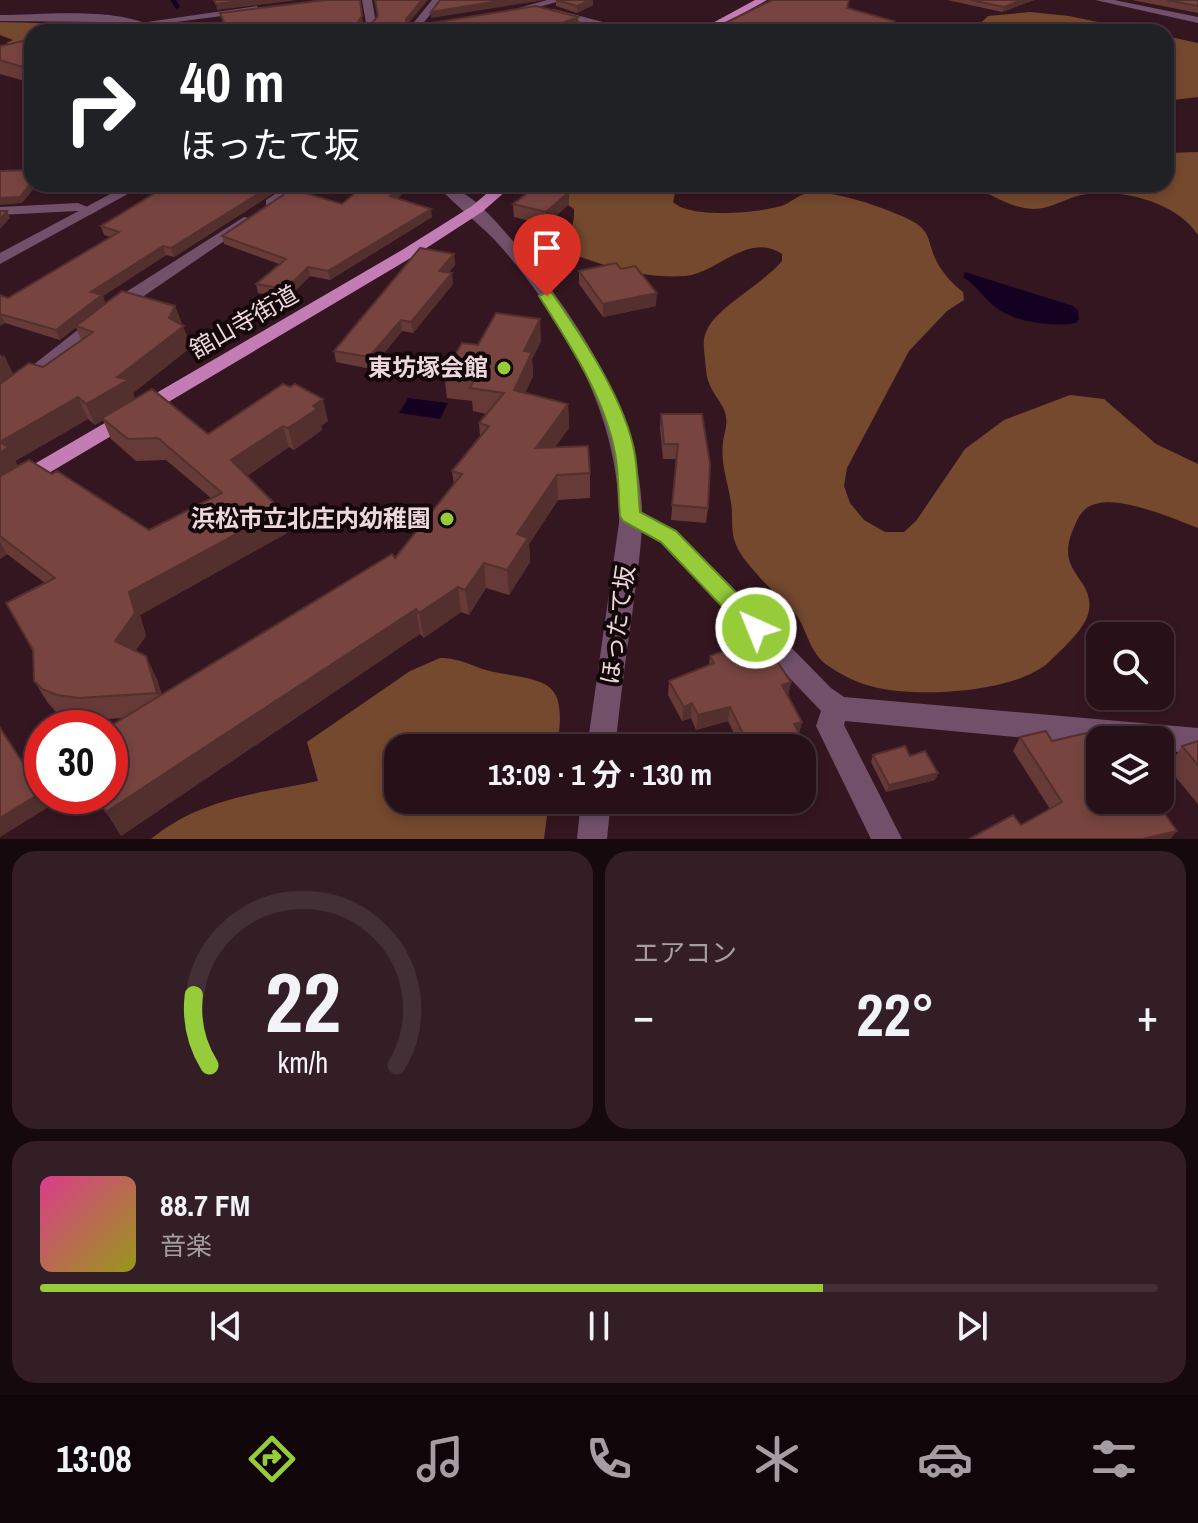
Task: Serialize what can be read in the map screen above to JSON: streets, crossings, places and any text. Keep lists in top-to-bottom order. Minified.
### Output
{"streets":{"main road":["舘山寺街道"],"street":["ほったて坂"]},"crossings":[["舘山寺街道","ほったて坂"]],"places":["東坊塚会館","浜松市立北庄内幼稚園"],"page":{"turn":["40 m","ほったて坂"],"limit":"30","trip":"13:09 · 1 分 · 130 m","tile":"エアコン","heat":["−","22°","+"],"song":["88.7 FM","音楽"],"tabs":"13:08","gauge":["22","km/h"]}}
